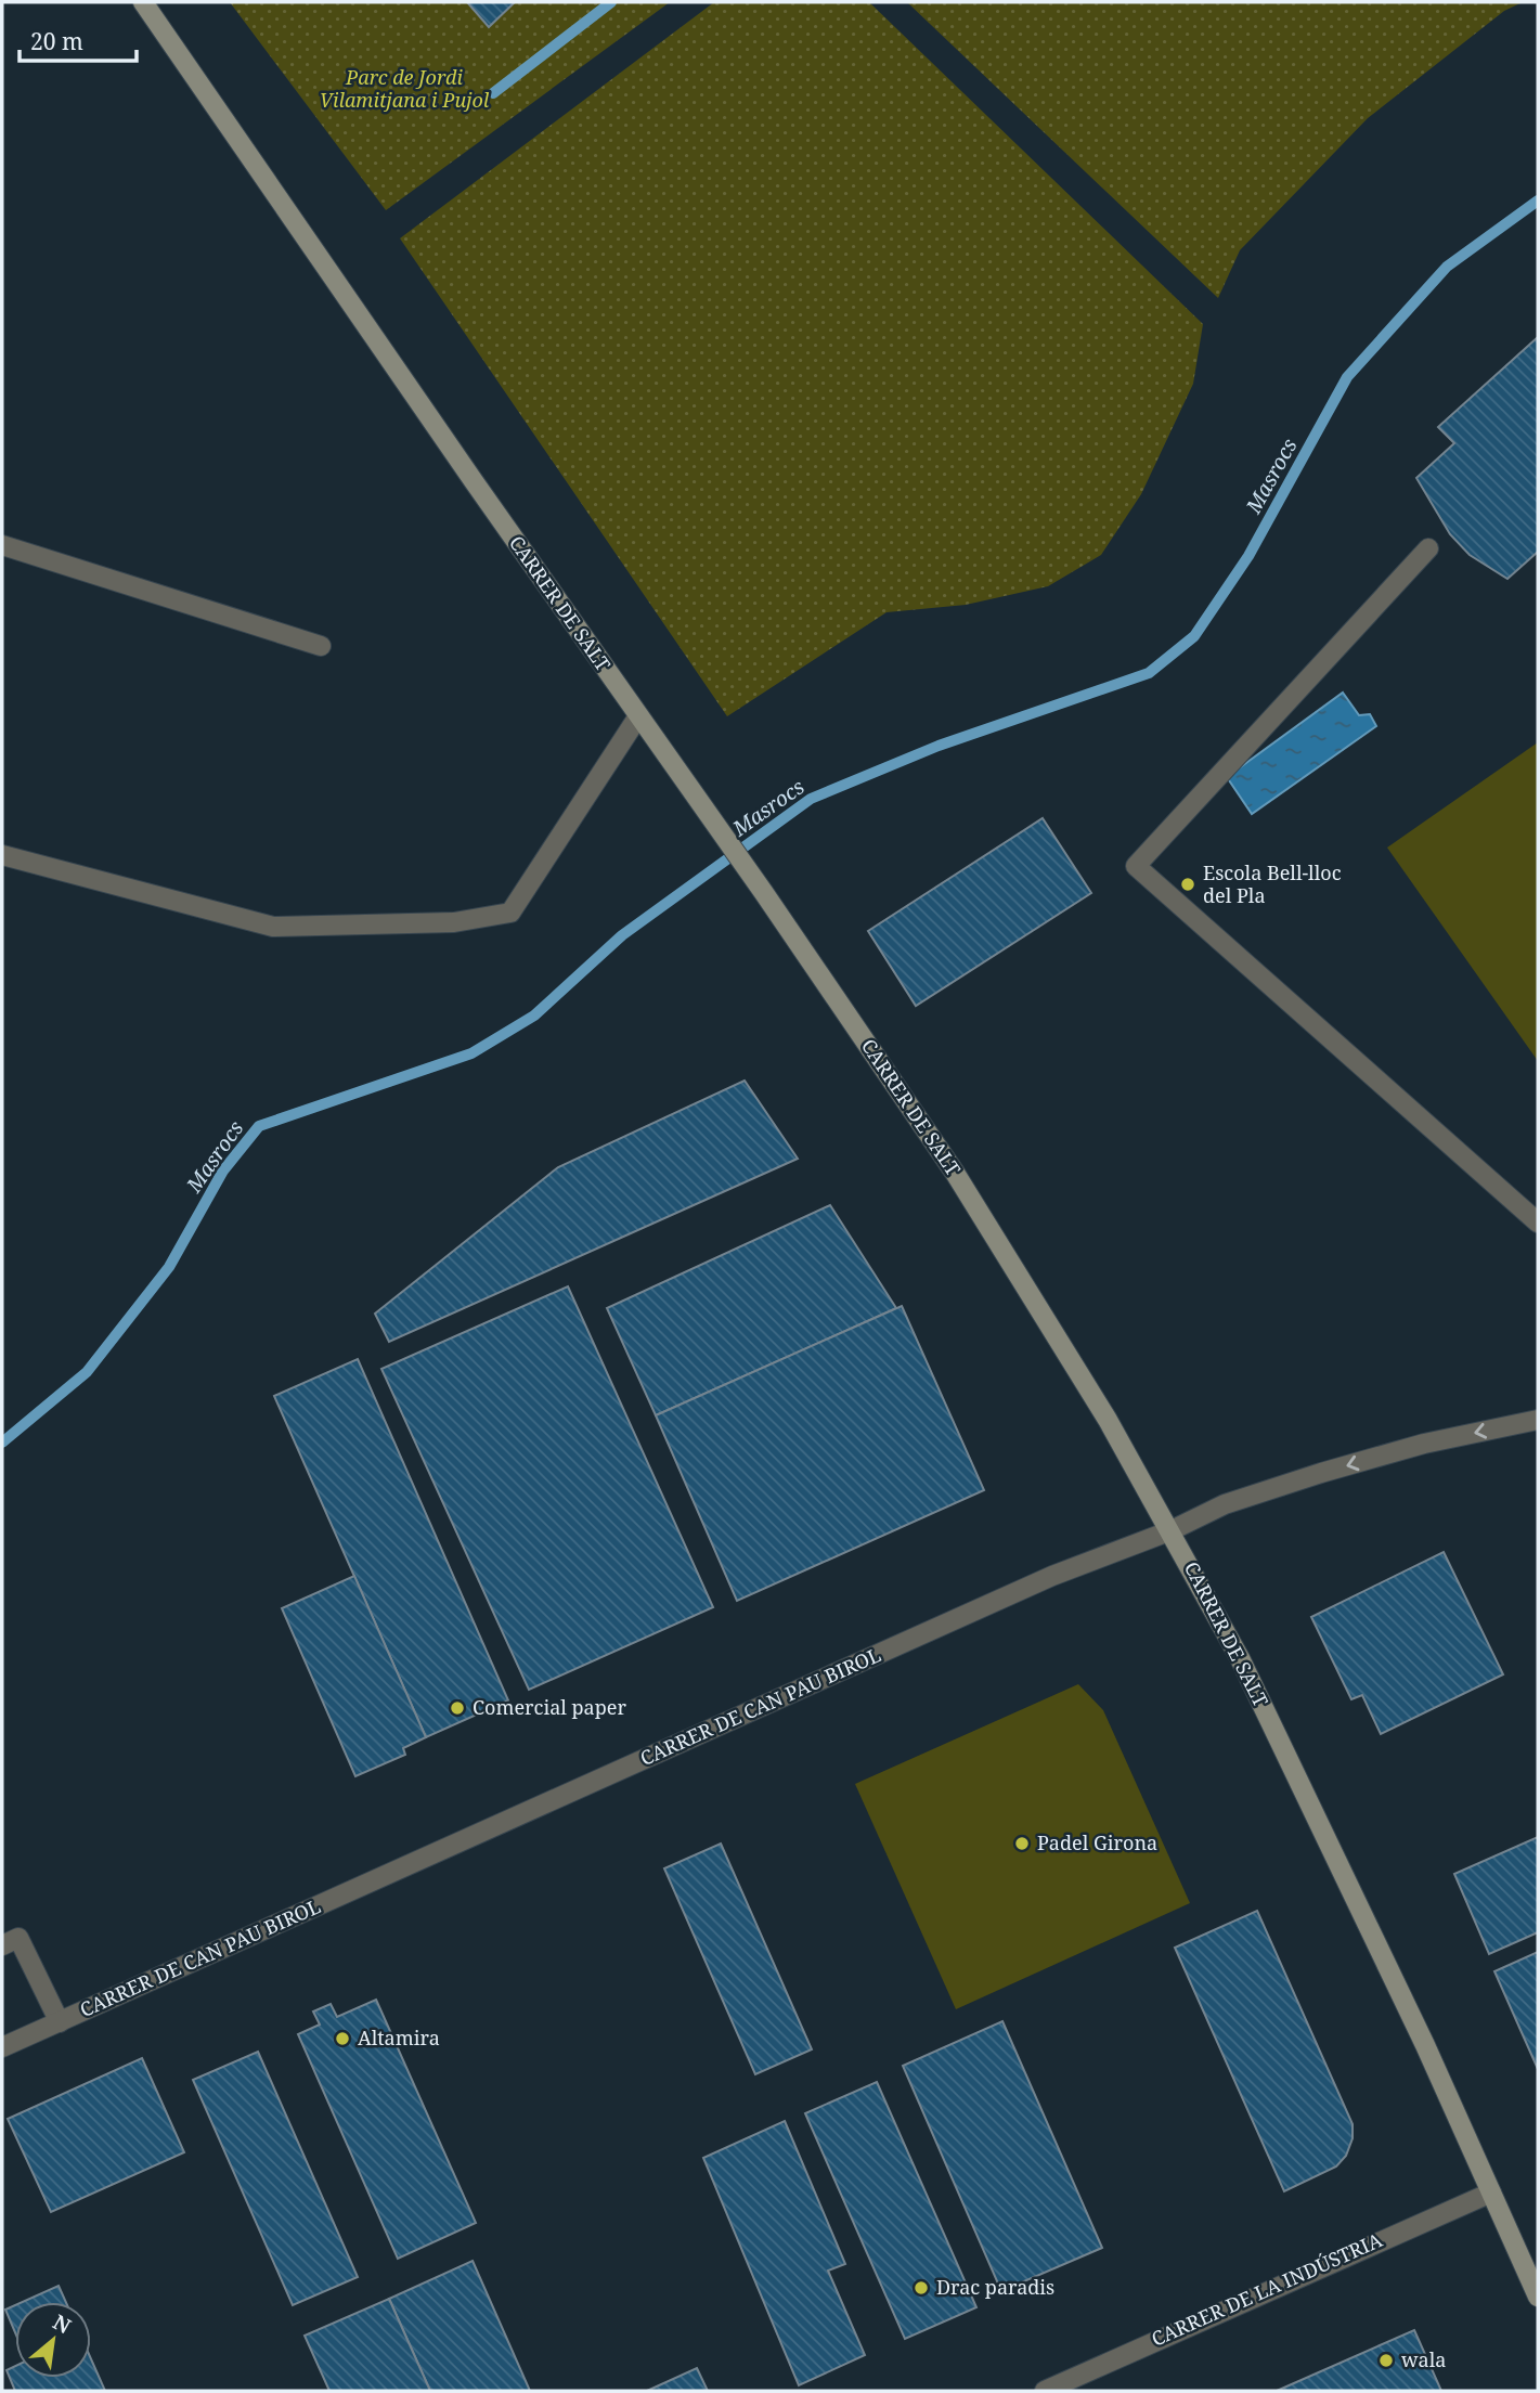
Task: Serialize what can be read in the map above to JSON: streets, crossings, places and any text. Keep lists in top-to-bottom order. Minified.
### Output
{"streets":{"street":["CARRER DE SALT","CARRER DE CAN PAU BIROL","CARRER DE LA INDÚSTRIA"]},"crossings":[["CARRER DE SALT","CARRER DE CAN PAU BIROL"],["CARRER DE SALT","CARRER DE LA INDÚSTRIA"]],"water":["Masrocs"],"parks":["Parc de Jordi Vilamitjana i Pujol"],"places":["Escola Bell-lloc del Pla","Comercial paper","Padel Girona","Altamira","Drac paradis","wala"],"scale_bar":"20 m","north":"top right"}
